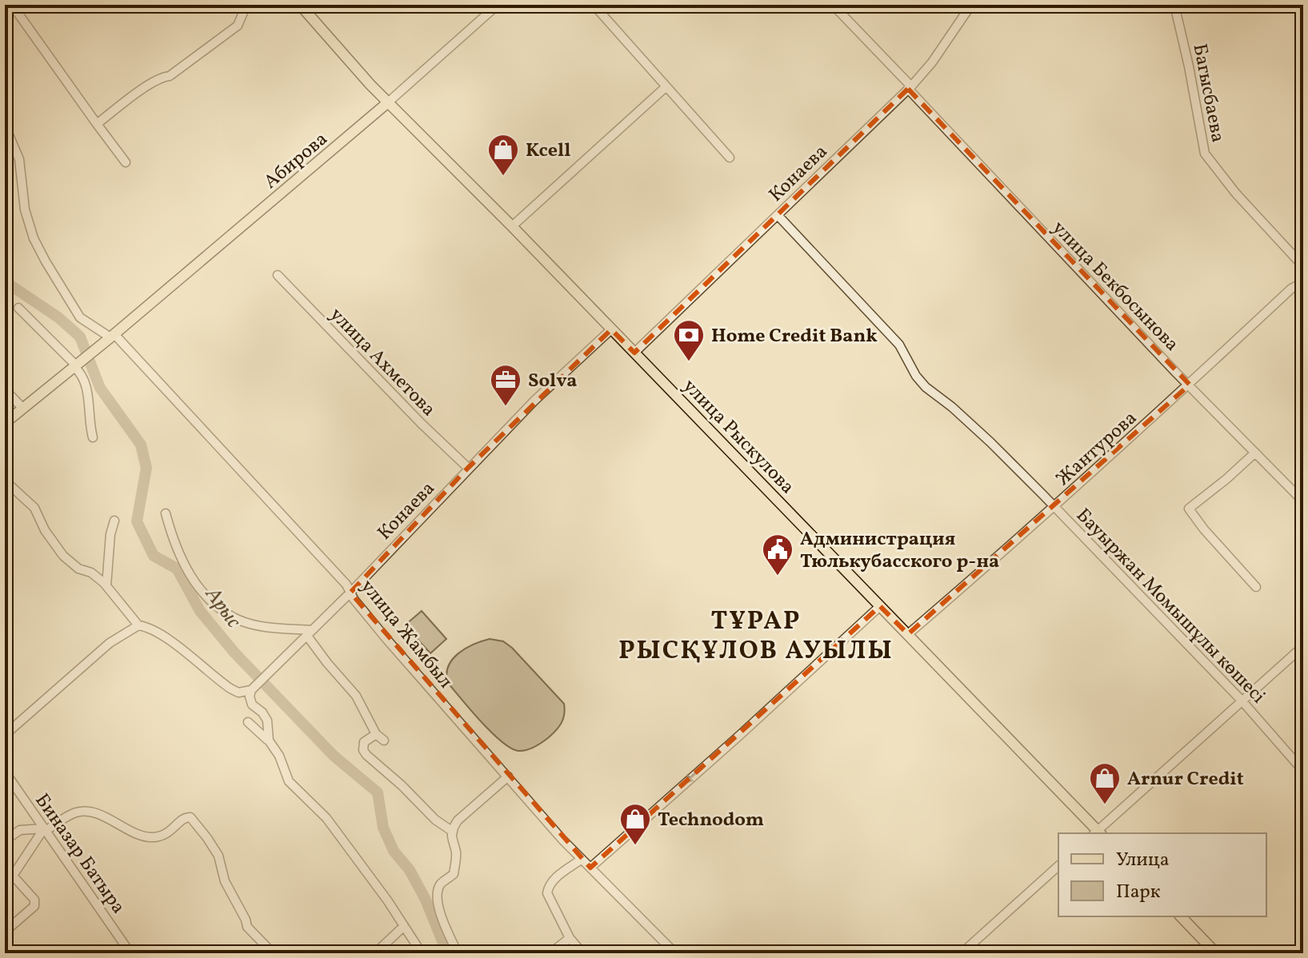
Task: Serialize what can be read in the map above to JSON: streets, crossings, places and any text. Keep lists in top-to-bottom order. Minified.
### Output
{"streets":{"main road":["Абирова","улица Рыскулова"],"street":["Багысбаева","Конаева","улица Бекбосынова","улица Ахметова","Жантурова","Бауыржан Момышұлы көшесі","улица Жамбыл","Биназар Батыра"]},"crossings":[["Абирова","улица Рыскулова"],["Абирова","улица Жамбыл"],["Конаева","улица Бекбосынова"],["Конаева","улица Ахметова"],["Конаева","улица Рыскулова"],["Конаева","Бауыржан Момышұлы көшесі"],["Конаева","улица Жамбыл"],["улица Бекбосынова","Жантурова"],["улица Рыскулова","Жантурова"],["Жантурова","Бауыржан Момышұлы көшесі"]],"districts":["ТҰРАР РЫСҚҰЛОВ АУЫЛЫ"],"water":["Арыс"],"places":{"shop":["Kcell","Arnur Credit","Technodom"],"bank":["Home Credit Bank"],"office":["Solva"],"public building":["Администрация Тюлькубасского р-на"]},"legend":["Улица","Парк"]}
